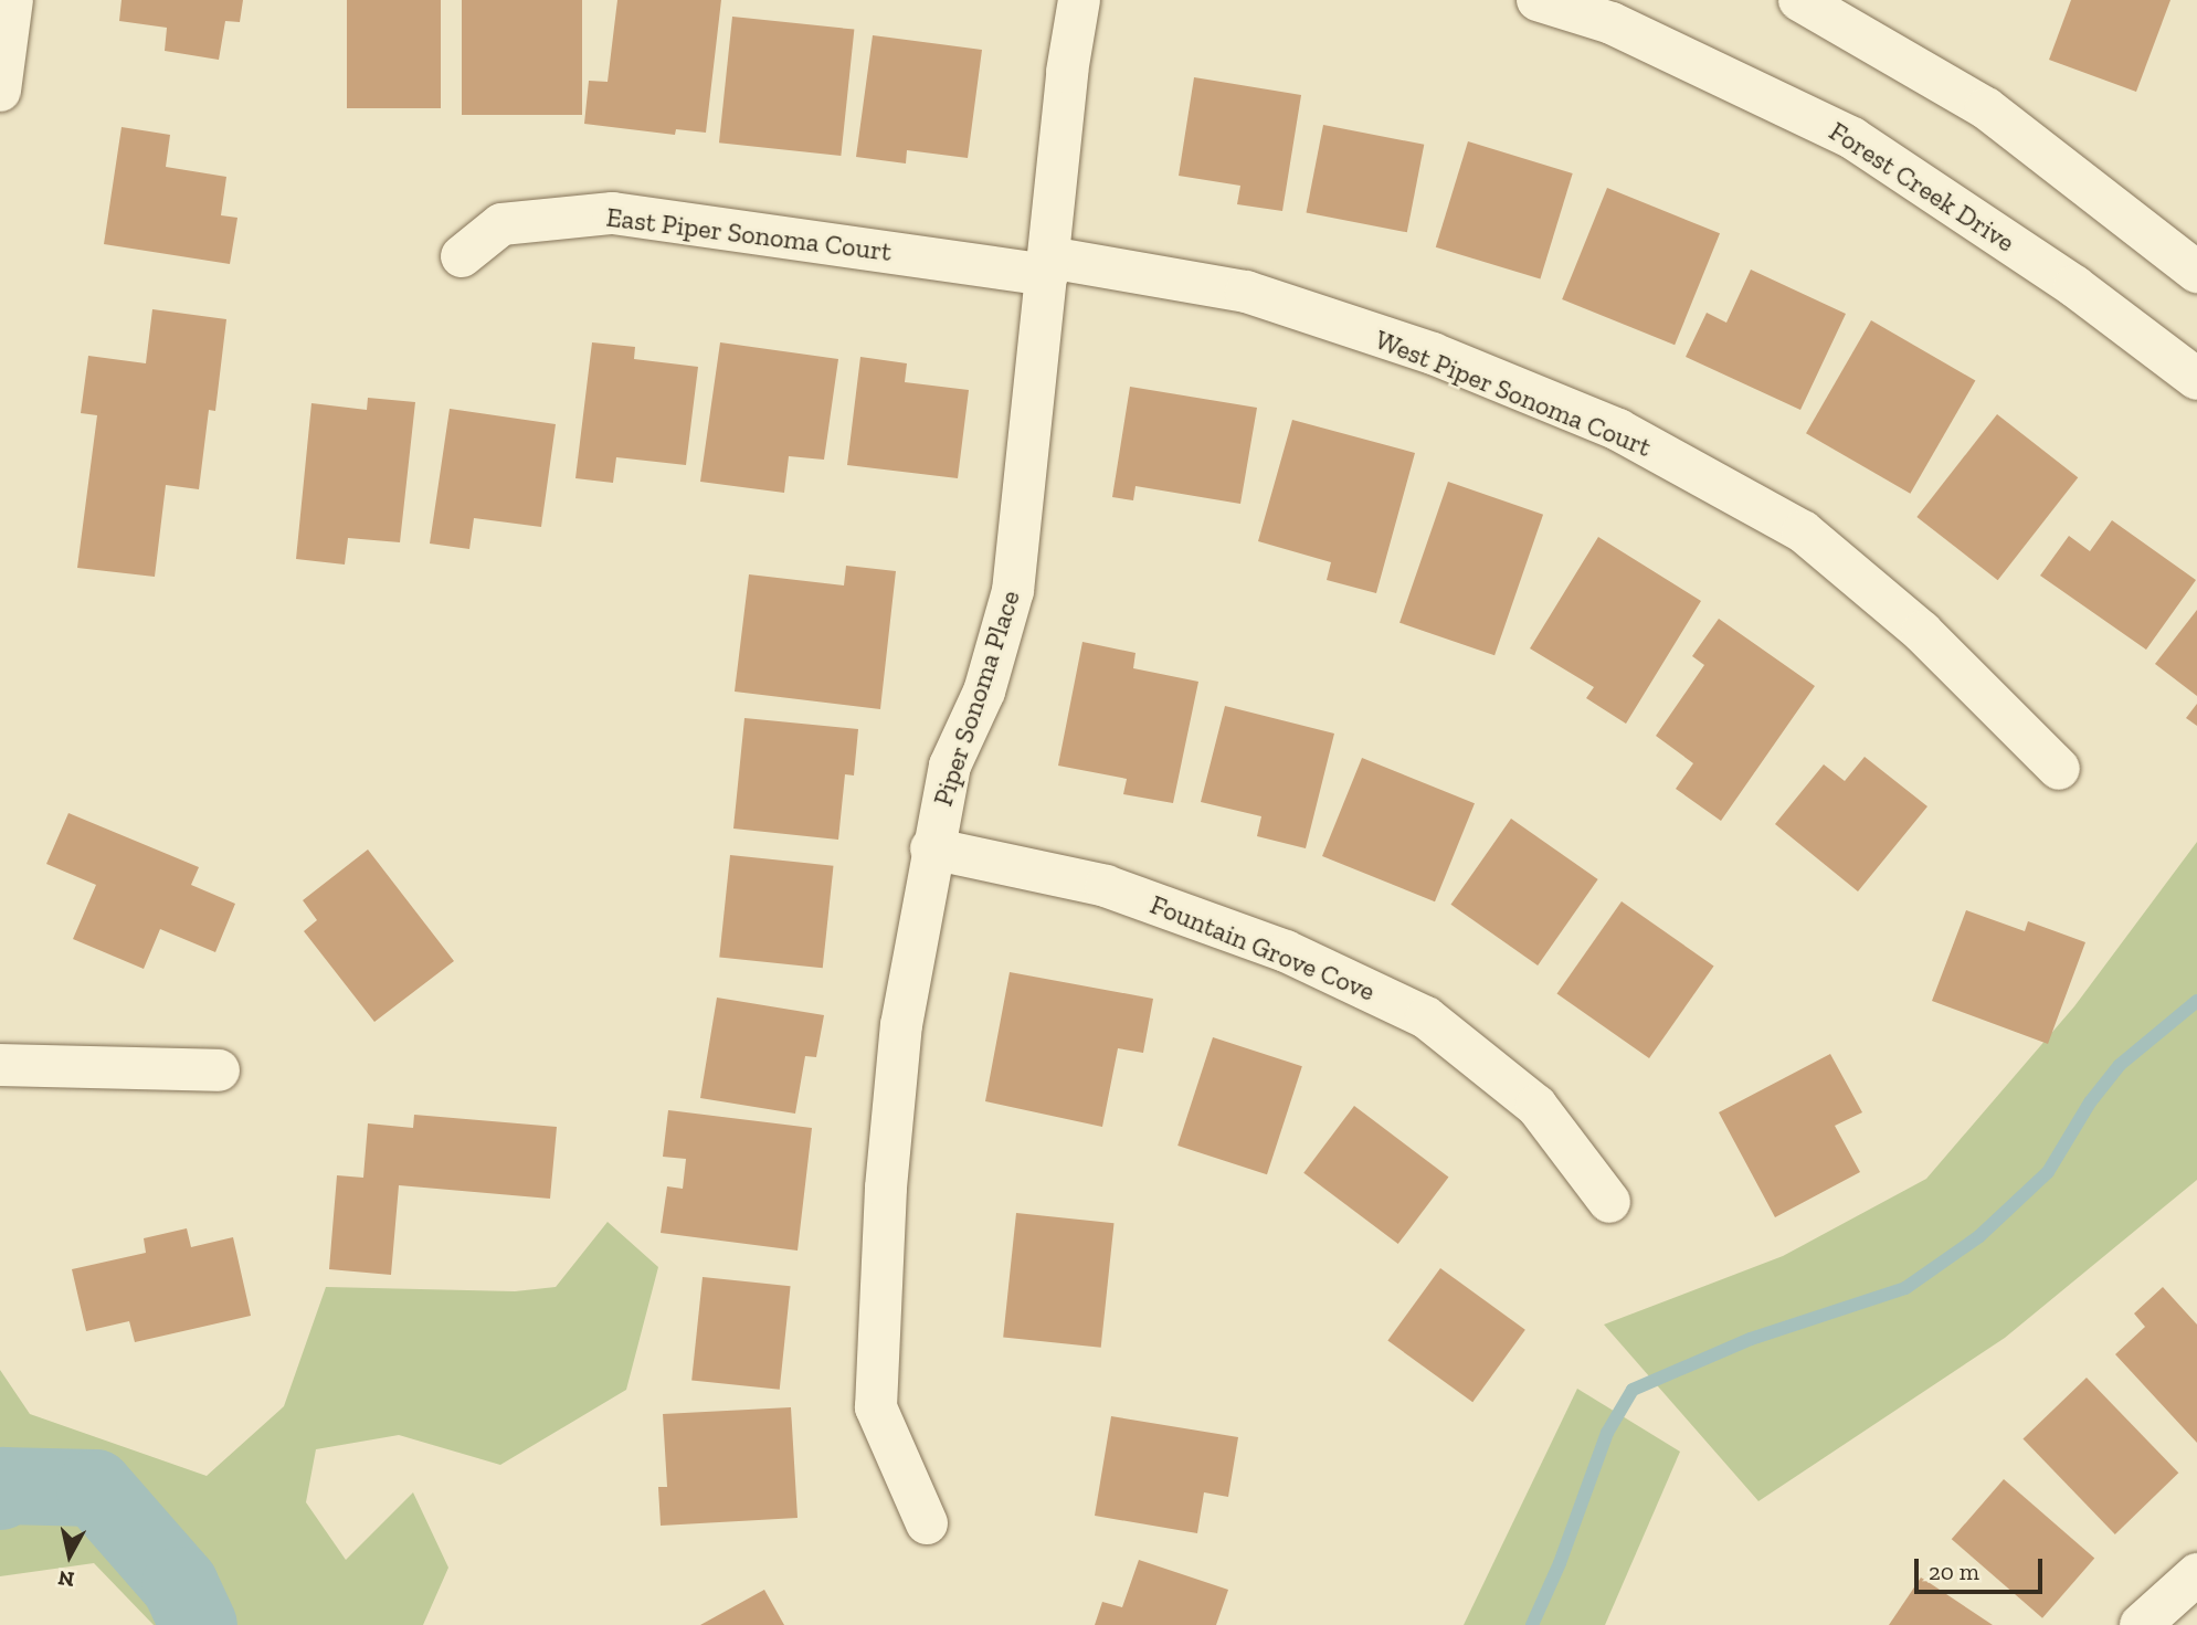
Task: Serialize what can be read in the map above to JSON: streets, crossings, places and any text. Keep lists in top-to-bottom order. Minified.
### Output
{"streets":{"street":["Forest Creek Drive","East Piper Sonoma Court","West Piper Sonoma Court","Piper Sonoma Place","Fountain Grove Cove"]},"crossings":[["East Piper Sonoma Court","West Piper Sonoma Court"],["East Piper Sonoma Court","Piper Sonoma Place"],["West Piper Sonoma Court","Piper Sonoma Place"],["Piper Sonoma Place","Fountain Grove Cove"]],"scale_bar":"20 m","north":"bottom"}
